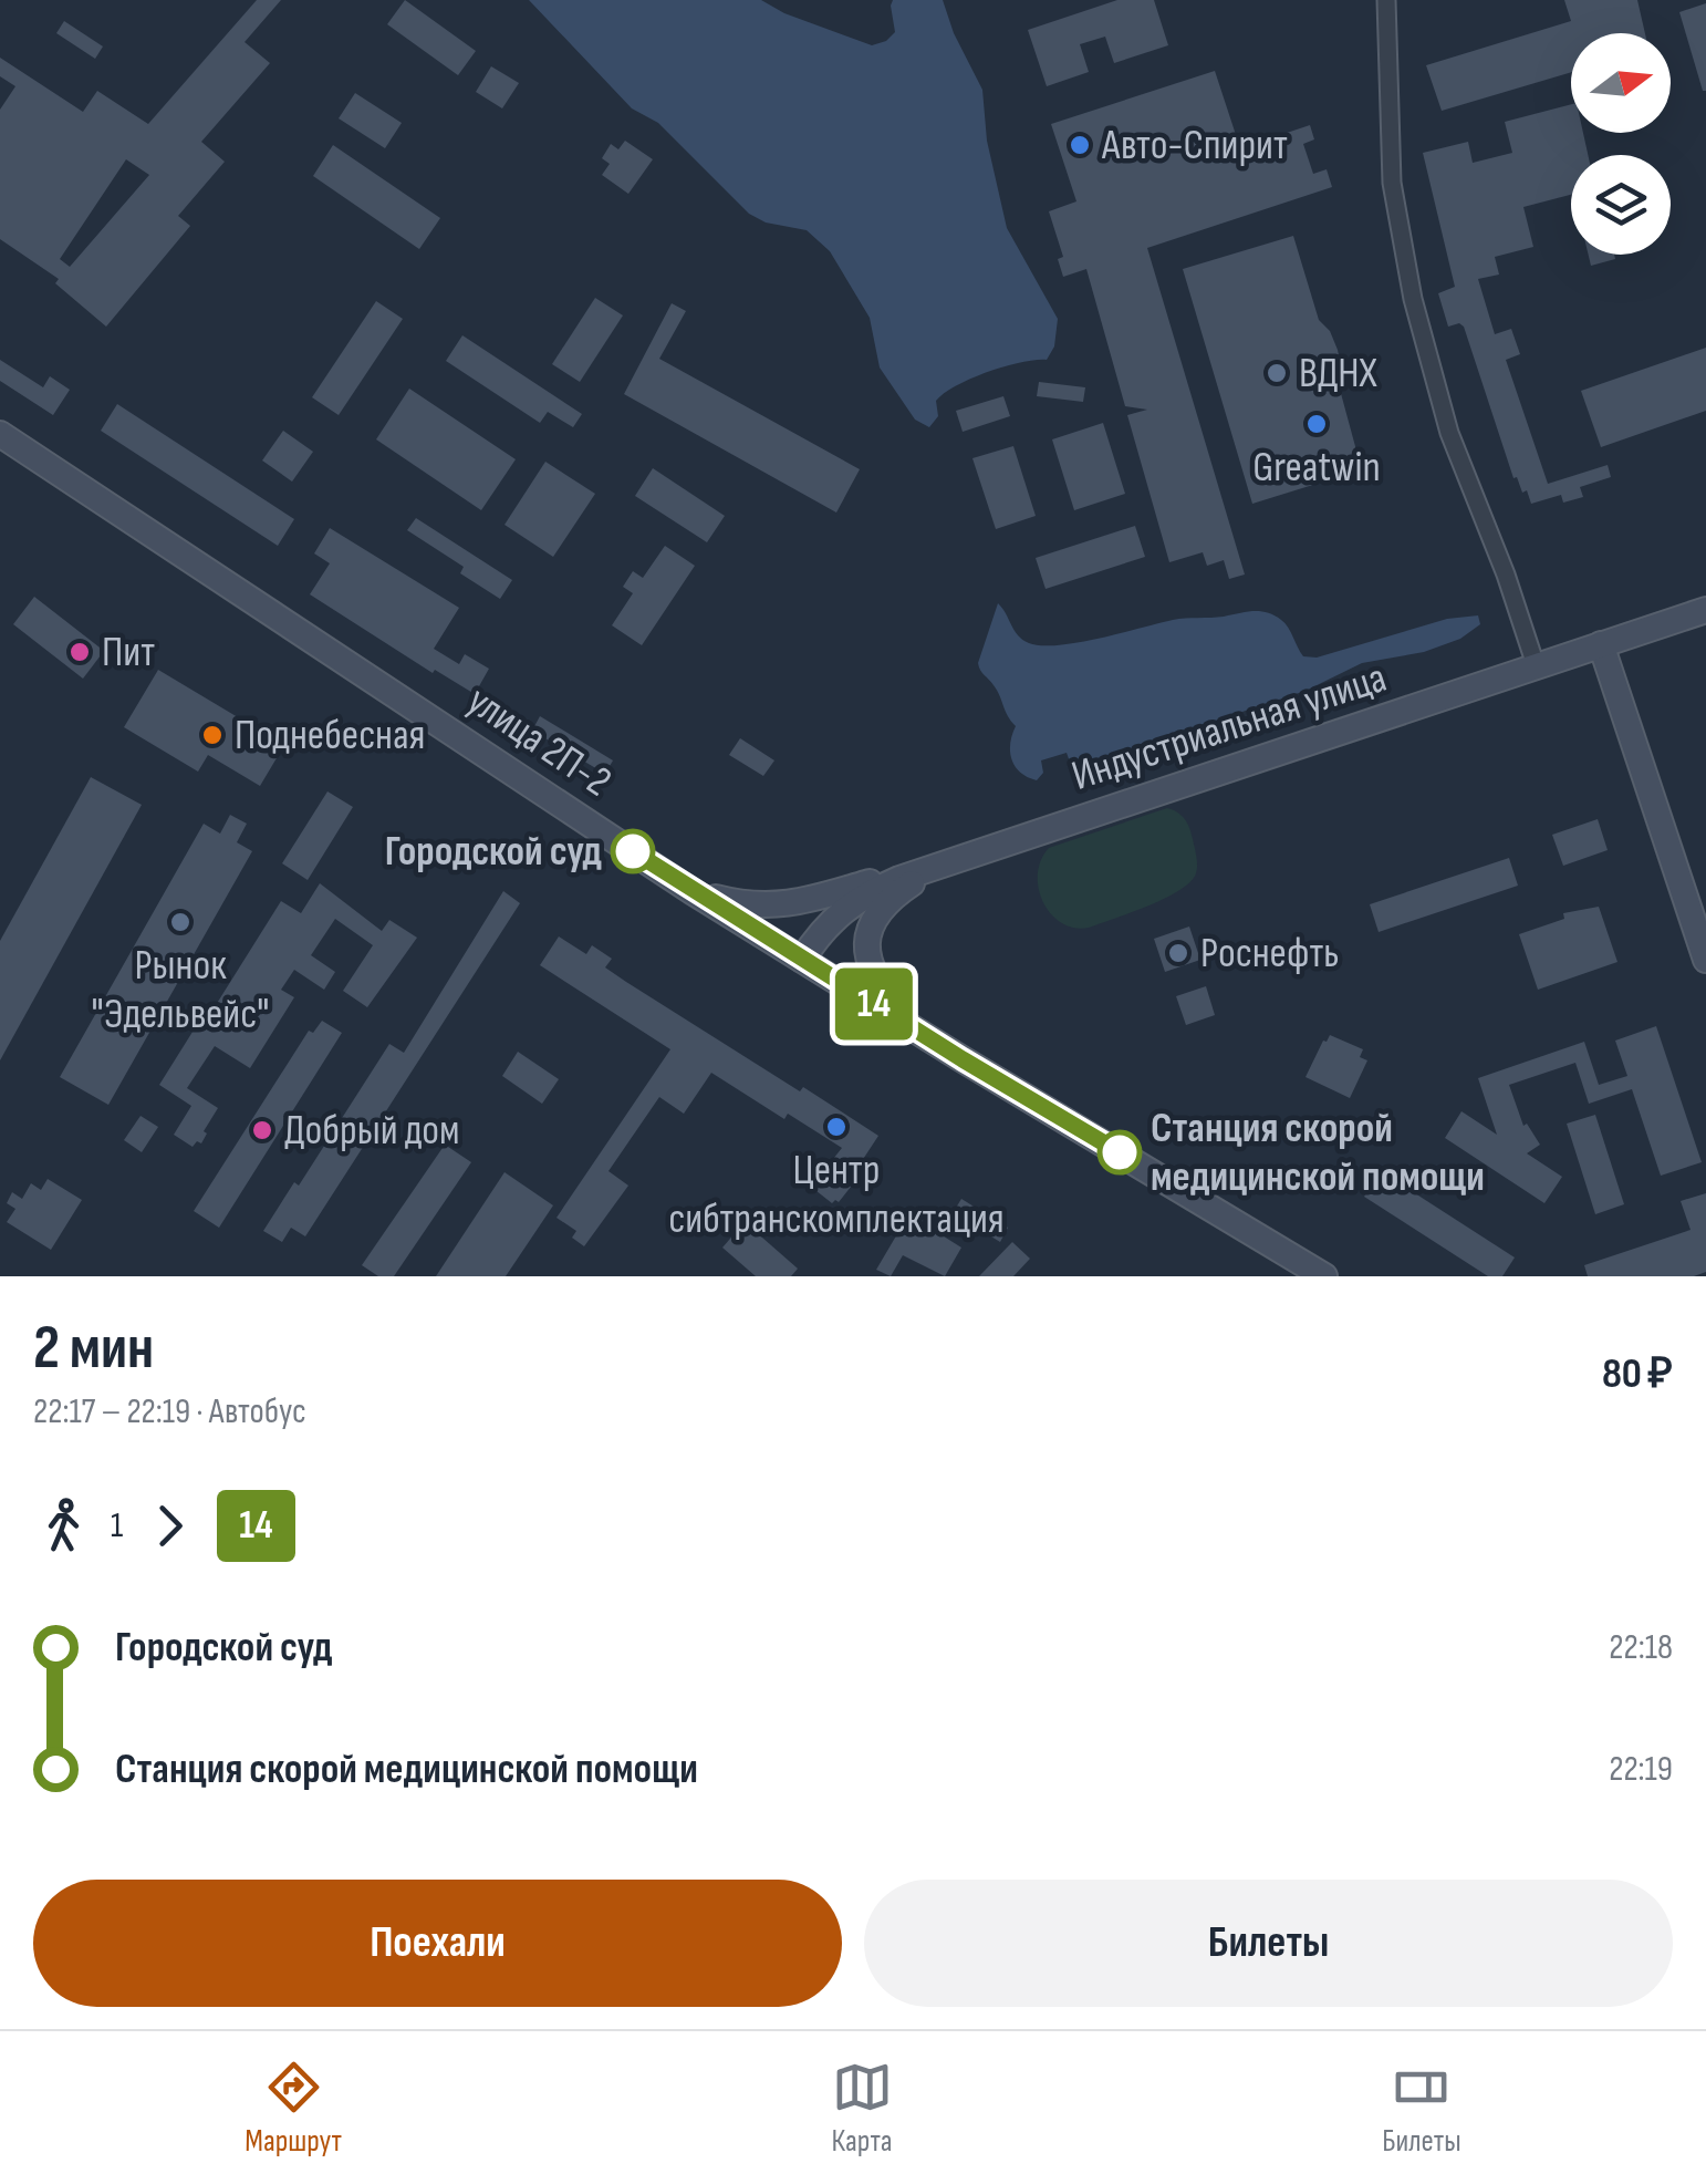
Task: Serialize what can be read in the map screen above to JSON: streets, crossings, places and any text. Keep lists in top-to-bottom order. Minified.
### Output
{"streets":{"main road":["Индустриальная улица","улица 2П-2"]},"crossings":[["Индустриальная улица","улица 2П-2"]],"places":["Авто-Спирит","ВДНХ","Greatwin","Пит","Поднебесная","Городской суд","Рынок \"Эдельвейс\"","Роснефть","Центр сибтранскомплектация","Добрый дом","Станция скорой медицинской помощи"],"lines":["bus line 14"],"north":"right","page":{"on_map":"14","heading":["2 мин","22:17 – 22:19 · Автобус","80 ₽"],"legs":["1","14"],"list":[{"name":"Городской суд","value":"22:18"},{"name":"Станция скорой медицинской помощи","value":"22:19"}],"buttons":["Поехали","Билеты"],"tabs":["Маршрут","Карта","Билеты"]}}
